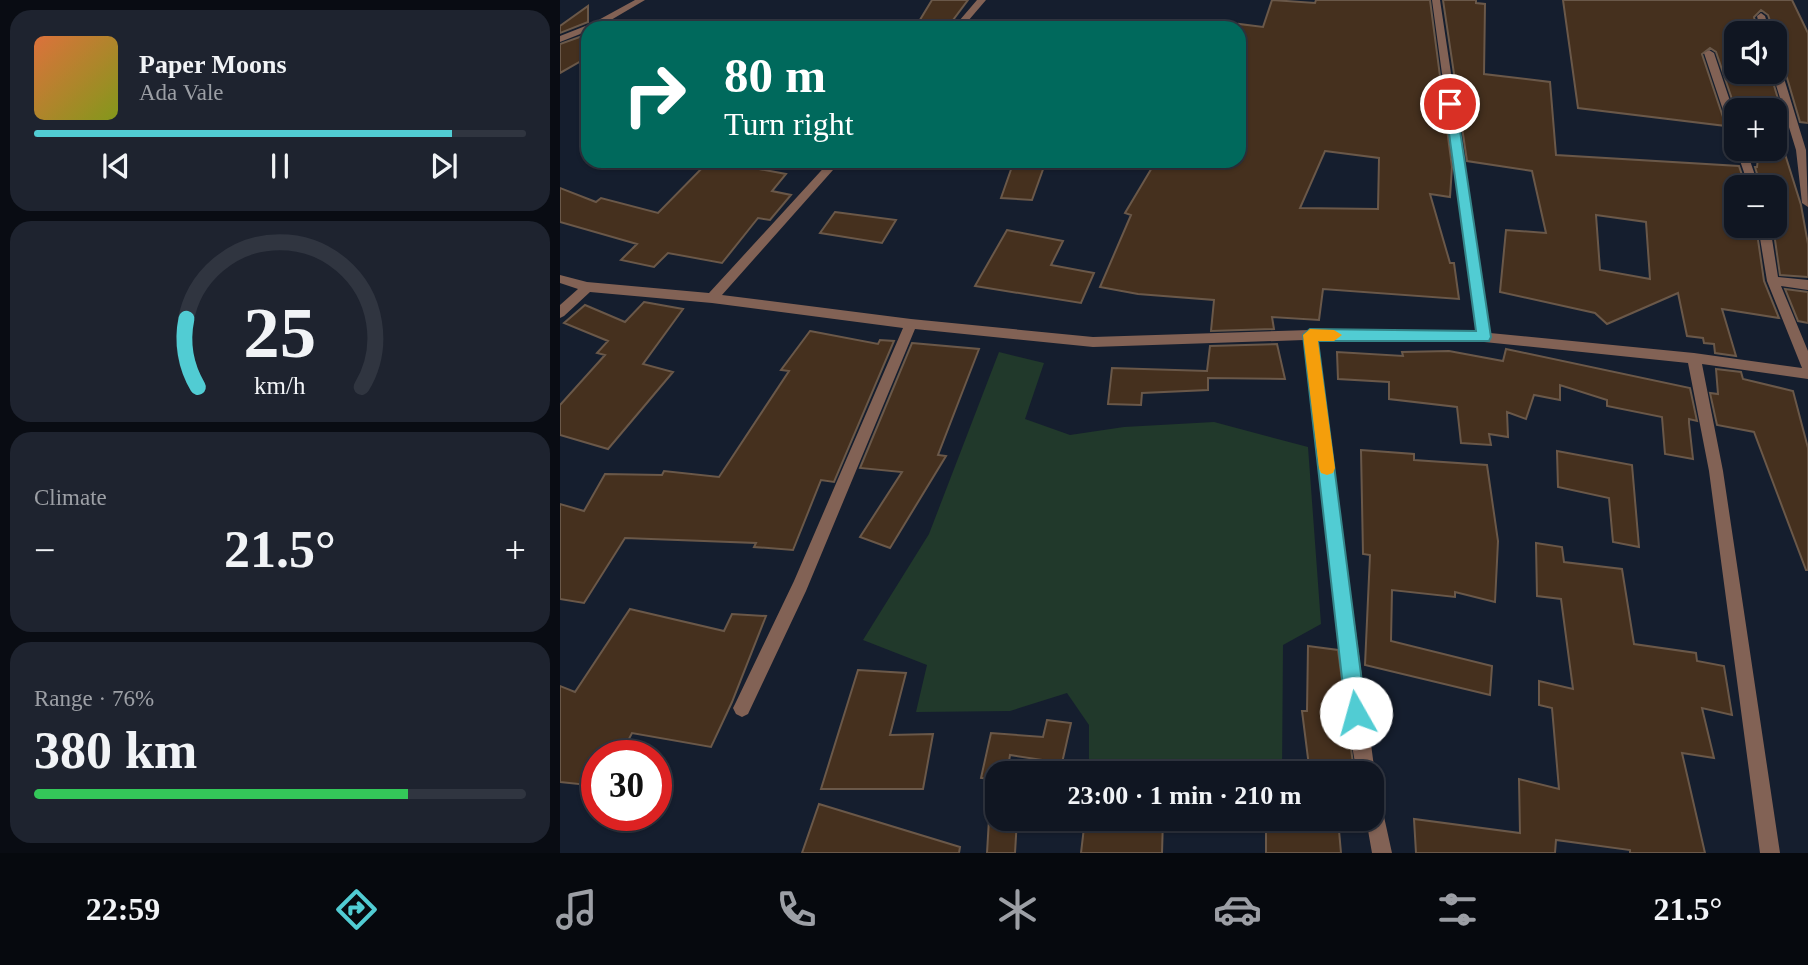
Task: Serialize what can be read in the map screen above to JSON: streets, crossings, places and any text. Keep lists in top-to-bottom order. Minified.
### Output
{"page":{"map_buttons":["+","−"],"turn":["80 m","Turn right"],"song":["Paper Moons","Ada Vale"],"tile":["Climate",["Range · 76%","380 km"]],"heat":["−","21.5°","+"],"limit":"30","trip":"23:00 · 1 min · 210 m","tabs":["22:59","21.5°"],"gauge":["25","km/h"]}}
